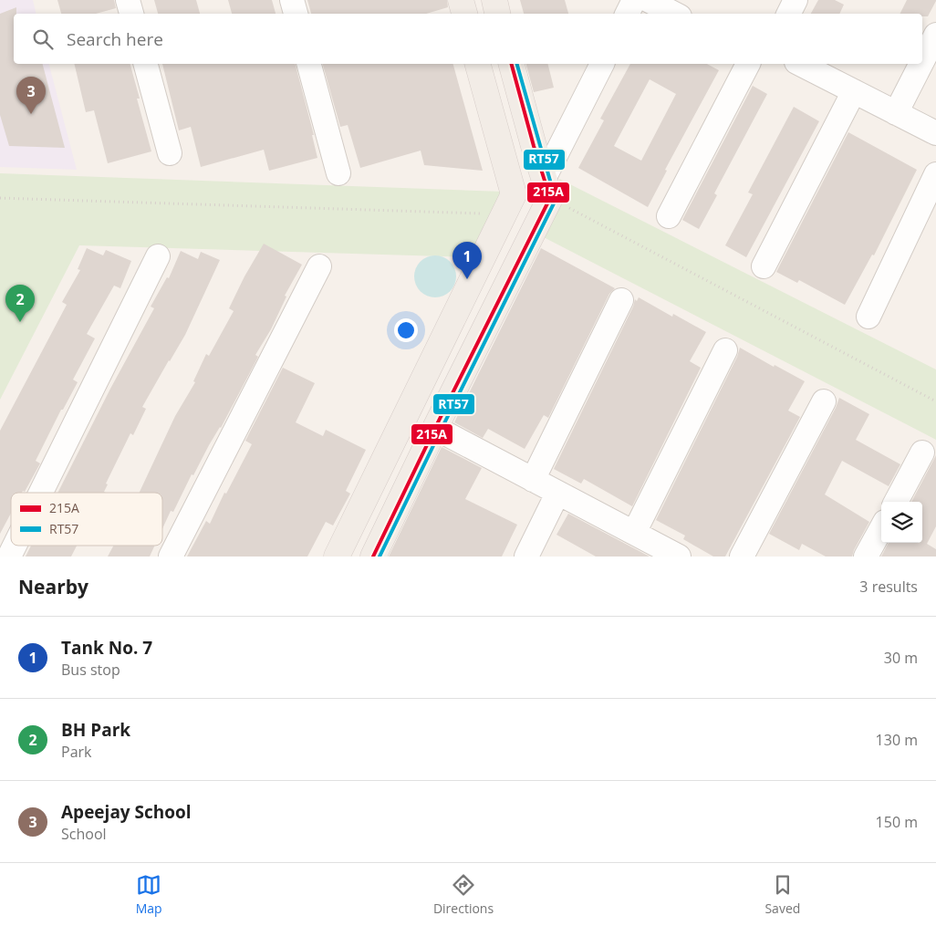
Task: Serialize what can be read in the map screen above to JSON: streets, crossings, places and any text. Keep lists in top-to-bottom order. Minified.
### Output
{"lines":["transit line 215A","transit line RT57"],"legend":["215A","RT57"],"page":{"search":"Search here","pins":["3","1","2"],"heading":["Nearby","3 results"],"list":[{"mark":"1","name":"Tank No. 7","note":"Bus stop","value":"30 m"},{"mark":"2","name":"BH Park","note":"Park","value":"130 m"},{"mark":"3","name":"Apeejay School","note":"School","value":"150 m"}],"nav":["Map","Directions","Saved"]}}
